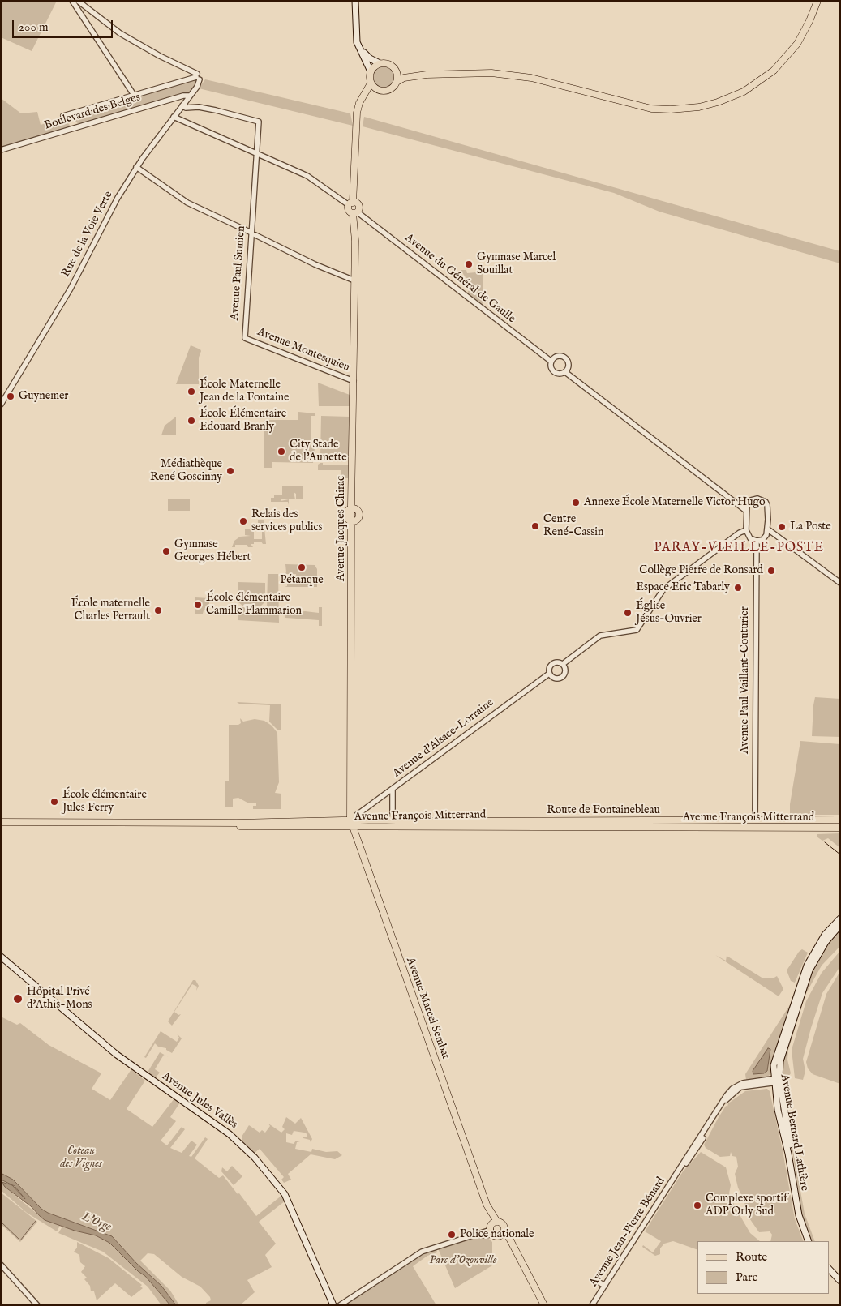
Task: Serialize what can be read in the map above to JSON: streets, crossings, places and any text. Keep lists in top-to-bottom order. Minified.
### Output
{"streets":{"main road":["Avenue Jacques Chirac","Route de Fontainebleau","Avenue François Mitterrand","Avenue Marcel Sembat","Avenue Jules Vallès","Avenue Bernard Lathière"],"street":["Boulevard des Belges","Rue de la Voie Verte","Avenue Paul Sumien","Avenue du Général de Gaulle","Avenue Montesquieu","Avenue Paul Vaillant-Couturier","Avenue d'Alsace-Lorraine","Avenue Jean-Pierre Bénard"]},"crossings":[["Boulevard des Belges","Rue de la Voie Verte"],["Rue de la Voie Verte","Avenue Paul Sumien"],["Avenue Paul Sumien","Avenue Montesquieu"],["Avenue du Général de Gaulle","Avenue Jacques Chirac"],["Avenue Montesquieu","Avenue Jacques Chirac"],["Avenue Jacques Chirac","Avenue d'Alsace-Lorraine"],["Avenue Jacques Chirac","Avenue François Mitterrand"],["Avenue Jacques Chirac","Avenue Marcel Sembat"],["Avenue Paul Vaillant-Couturier","Route de Fontainebleau"],["Avenue d'Alsace-Lorraine","Avenue François Mitterrand"],["Avenue d'Alsace-Lorraine","Avenue Marcel Sembat"],["Route de Fontainebleau","Avenue François Mitterrand"],["Avenue François Mitterrand","Avenue Marcel Sembat"],["Avenue Bernard Lathière","Avenue Jean-Pierre Bénard"]],"districts":["PARAY-VIEILLE-POSTE"],"water":["L'Orge"],"parks":["Coteau des Vignes","Parc d'Ozonville"],"places":["Gymnase Marcel Souillat","École Maternelle Jean de la Fontaine","Guynemer","École Élémentaire Edouard Branly","City Stade de l'Aunette","Médiathèque René Goscinny","Annexe École Maternelle Victor Hugo","Relais des services publics","Centre René-Cassin","La Poste","Gymnase Georges Hébert","Pétanque","Collège Pierre de Ronsard","Espace Eric Tabarly","École élémentaire Camille Flammarion","École maternelle Charles Perrault","Église Jésus-Ouvrier","École élémentaire Jules Ferry","Hôpital Privé d'Athis-Mons","Complexe sportif ADP Orly Sud","Police nationale"],"legend":["Route","Parc"],"scale_bar":"200 m"}
